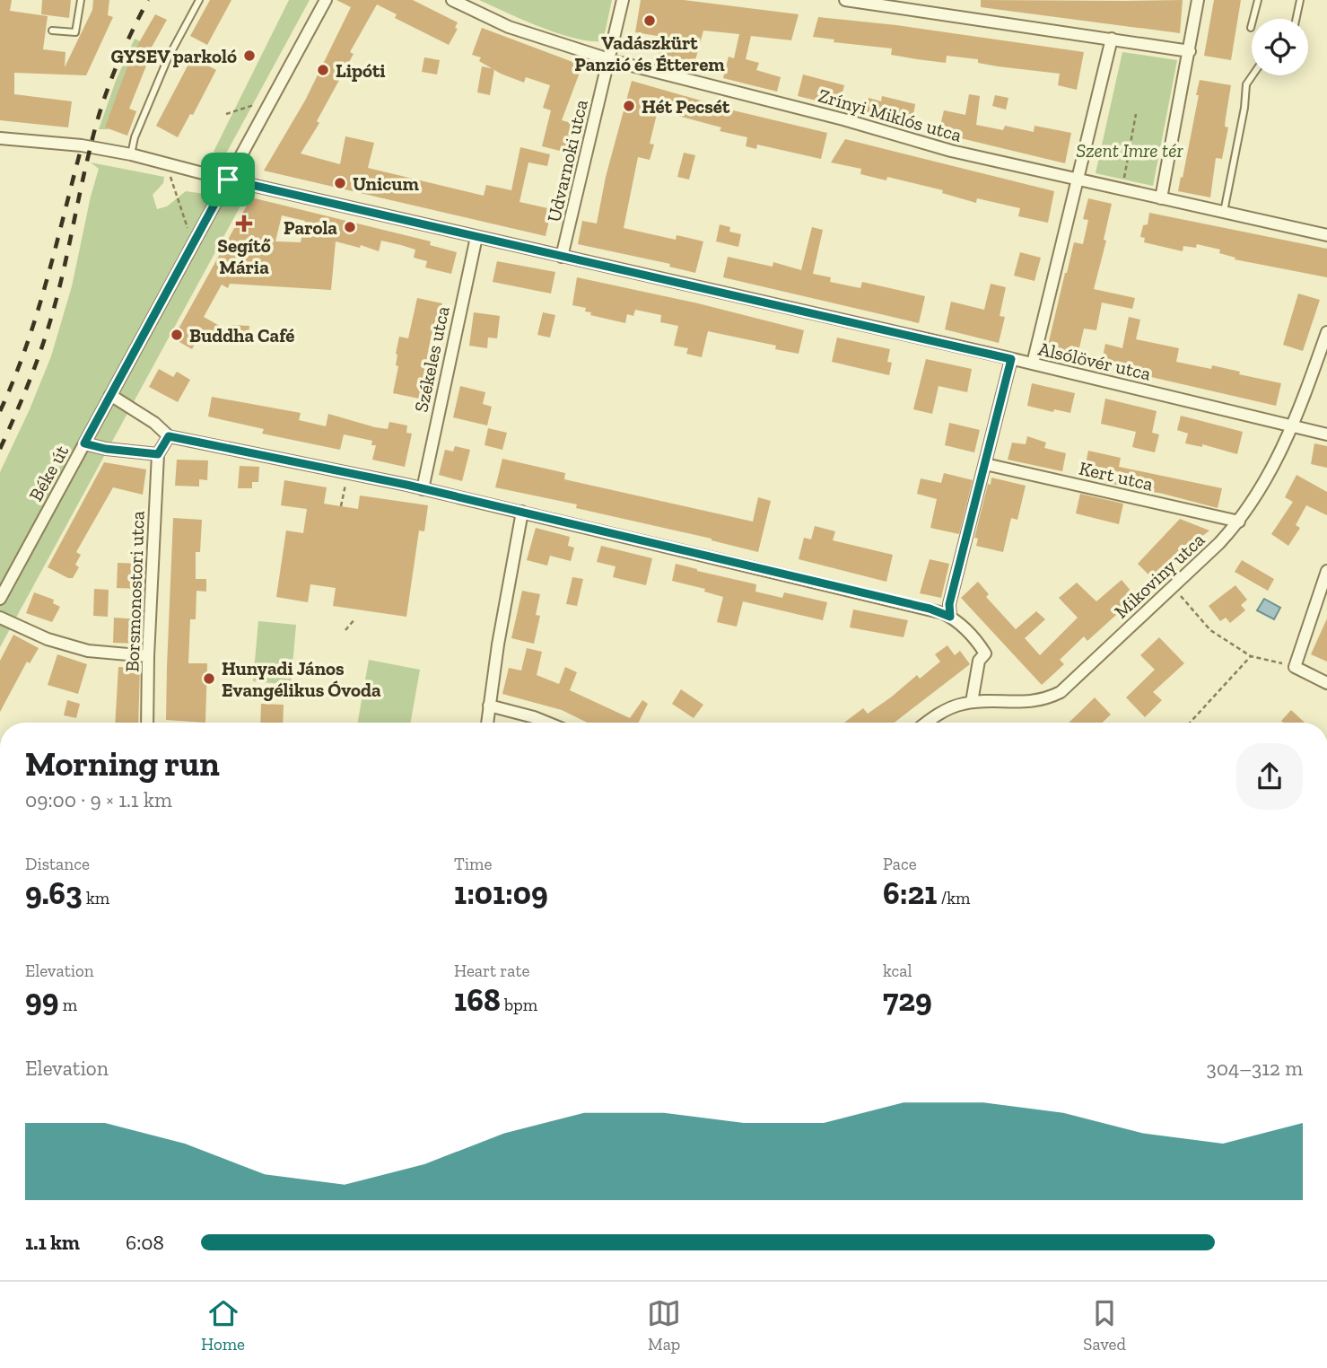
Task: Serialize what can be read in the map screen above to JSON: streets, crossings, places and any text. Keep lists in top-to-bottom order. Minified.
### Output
{"streets":{"street":["Zrínyi Miklós utca","Udvarnoki utca","Székeles utca","Alsólövér utca","Béke út","Kert utca","Mikoviny utca","Borsmonostori utca"]},"crossings":[["Zrínyi Miklós utca","Udvarnoki utca"],["Udvarnoki utca","Alsólövér utca"],["Székeles utca","Alsólövér utca"],["Alsólövér utca","Béke út"],["Alsólövér utca","Mikoviny utca"],["Kert utca","Mikoviny utca"]],"parks":["Szent Imre tér"],"places":{"other":["Vadászkürt Panzió és Étterem","GYSEV parkoló","Lipóti","Hét Pecsét","Unicum","Parola","Buddha Café","Hunyadi János Evangélikus Óvoda"],"health":["Segítő Mária"]},"page":{"heading":["Morning run","09:00 · 9 × 1.1 km"],"stats":[["Distance","9.63 km"],["Time","1:01:09"],["Pace","6:21 /km"],["Elevation","99 m"],["Heart rate","168 bpm"],["kcal","729"]],"chart":["Elevation","304–312 m"],"list":[{"name":"1.1 km","note":"6:08"}],"tabs":["Home","Map","Saved"]}}
